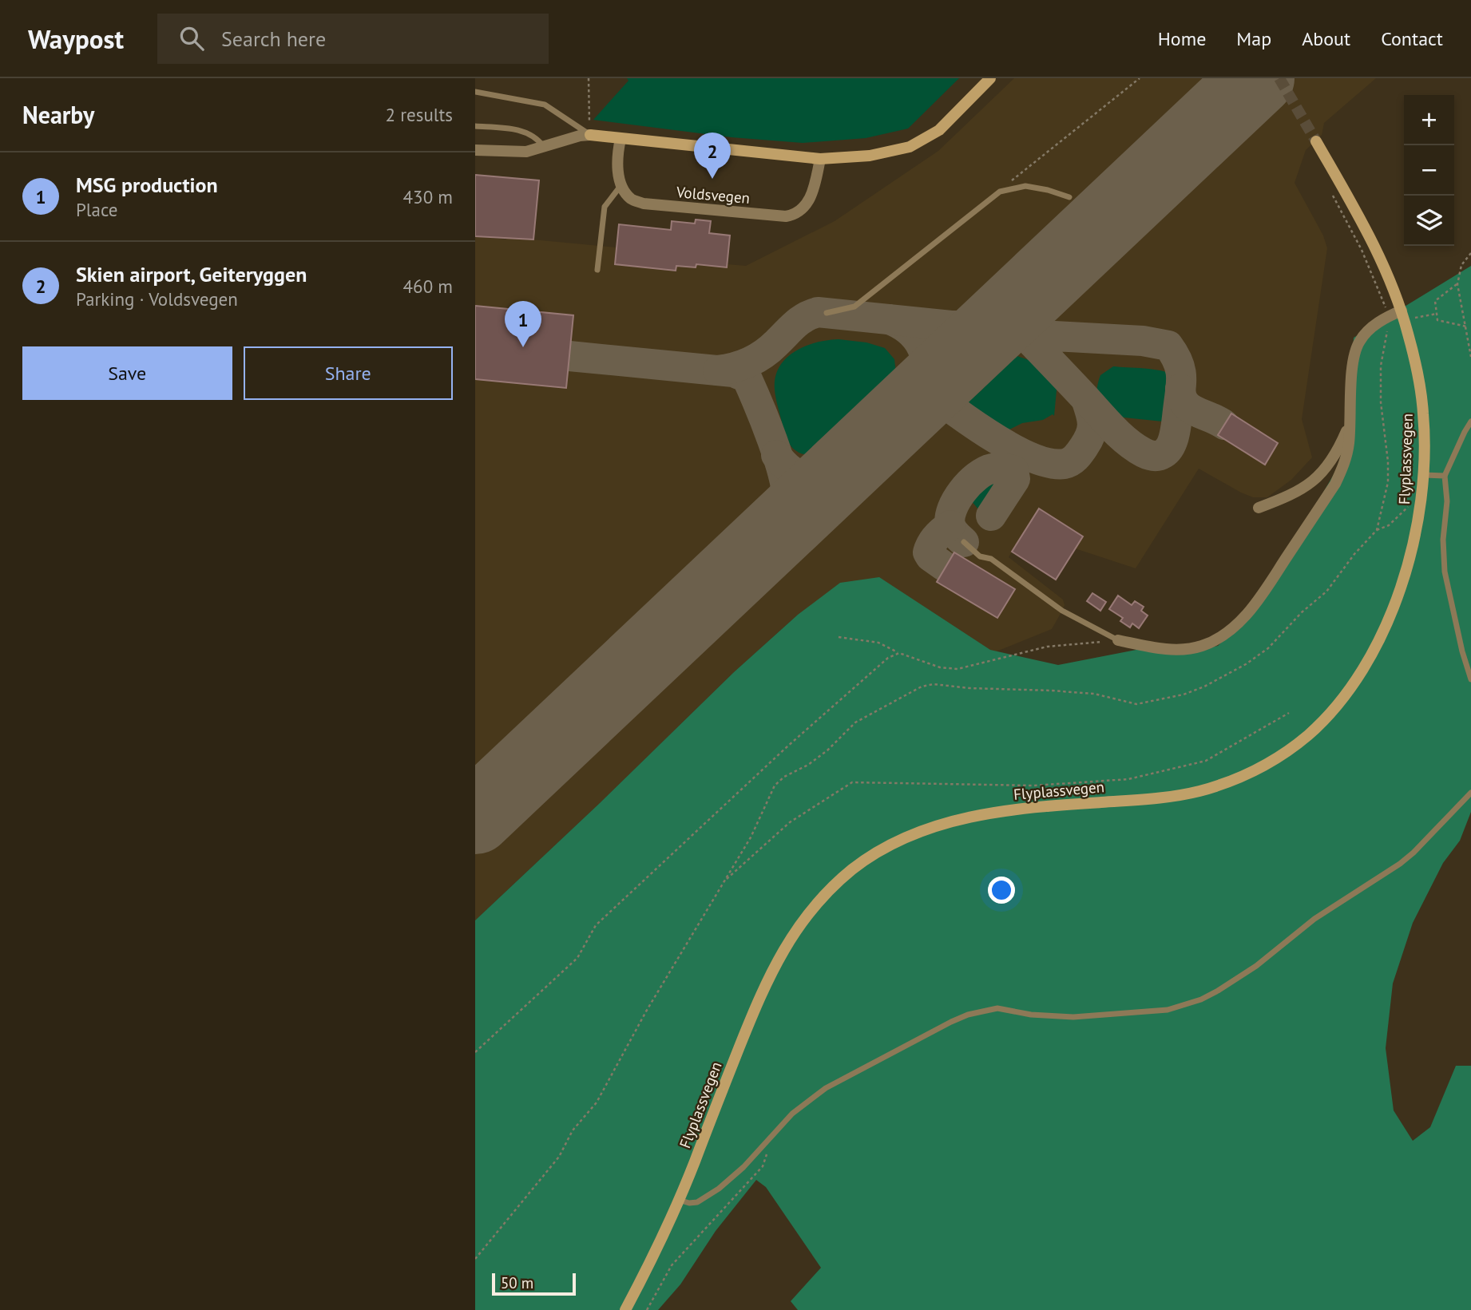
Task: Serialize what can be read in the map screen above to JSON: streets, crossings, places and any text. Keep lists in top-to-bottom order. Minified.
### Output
{"streets":{"main road":["Flyplassvegen"],"street":["Voldsvegen"]},"scale_bar":"50 m","page":{"header":"Waypost","search":"Search here","nav":["Home","Map","About","Contact"],"heading":["Nearby","2 results"],"map_buttons":["+","−"],"pins":["2","1"],"list":[{"mark":"1","name":"MSG production","note":"Place","value":"430 m"},{"mark":"2","name":"Skien airport, Geiteryggen","note":"Parking · Voldsvegen","value":"460 m"}],"buttons":["Save","Share"],"scale":"50 m"}}
